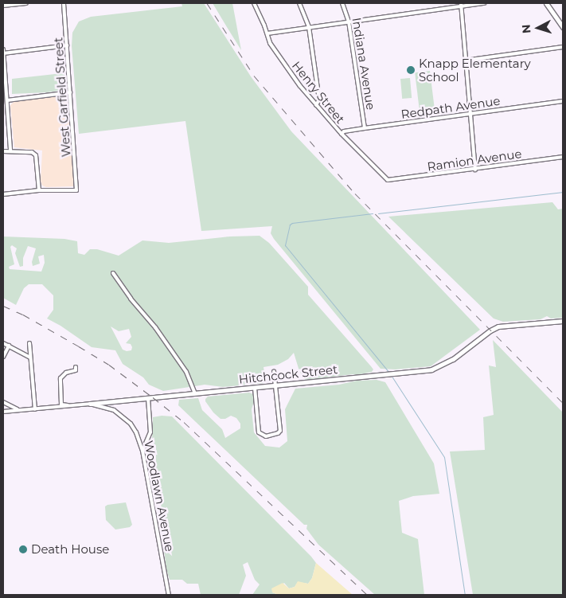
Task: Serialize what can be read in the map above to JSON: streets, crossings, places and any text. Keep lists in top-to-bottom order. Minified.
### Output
{"streets":{"street":["Indiana Avenue","Henry Street","West Garfield Street","Redpath Avenue","Ramion Avenue","Hitchcock Street","Woodlawn Avenue"]},"crossings":[["Indiana Avenue","Redpath Avenue"],["Henry Street","Redpath Avenue"],["Henry Street","Ramion Avenue"],["Hitchcock Street","Woodlawn Avenue"]],"places":["Knapp Elementary School","Death House"],"north":"left"}
